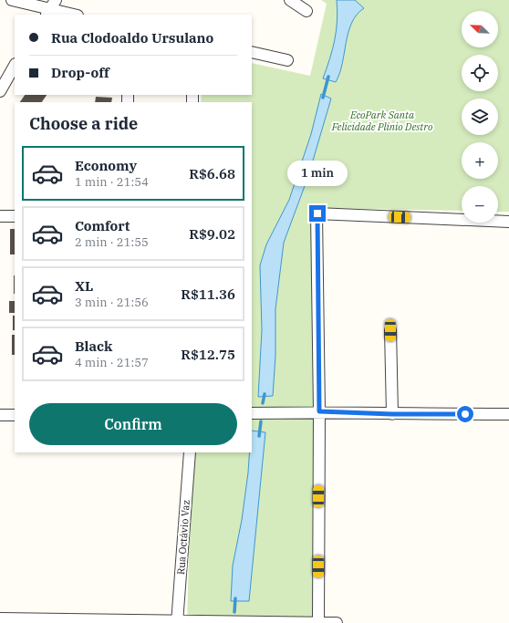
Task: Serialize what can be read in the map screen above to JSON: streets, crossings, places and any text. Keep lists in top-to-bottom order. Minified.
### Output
{"streets":{"street":["Rua Octávio Vaz"]},"parks":["EcoPark Santa Felicidade Plínio Destro"],"north":"top left","page":{"map_buttons":["+","−"],"banner":["Rua Clodoaldo Ursulano","Drop-off"],"heading":"Choose a ride","list":[{"name":"Economy","note":"1 min · 21:54","value":"R$6.68"},{"name":"Comfort","note":"2 min · 21:55","value":"R$9.02"},{"name":"XL","note":"3 min · 21:56","value":"R$11.36"},{"name":"Black","note":"4 min · 21:57","value":"R$12.75"}],"bubble":"1 min","buttons":"Confirm"}}
